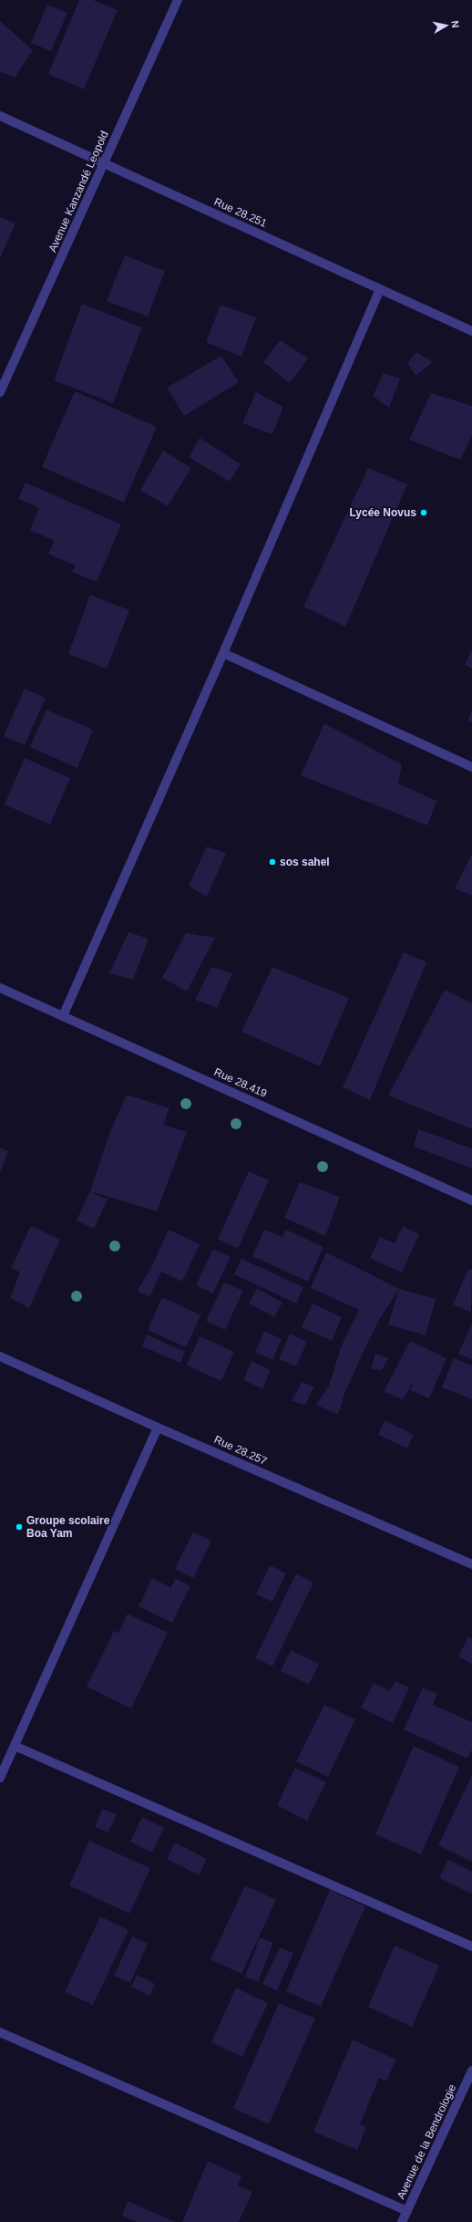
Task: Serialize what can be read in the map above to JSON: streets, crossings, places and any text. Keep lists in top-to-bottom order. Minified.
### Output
{"streets":{"street":["Avenue Kanzandé Leopold","Rue 28.251","Rue 28.419","Rue 28.257","Avenue de la Bendrologie"]},"crossings":[["Avenue Kanzandé Leopold","Rue 28.251"]],"places":["Lycée Novus","sos sahel","Groupe scolaire Boa Yam"],"north":"right"}
